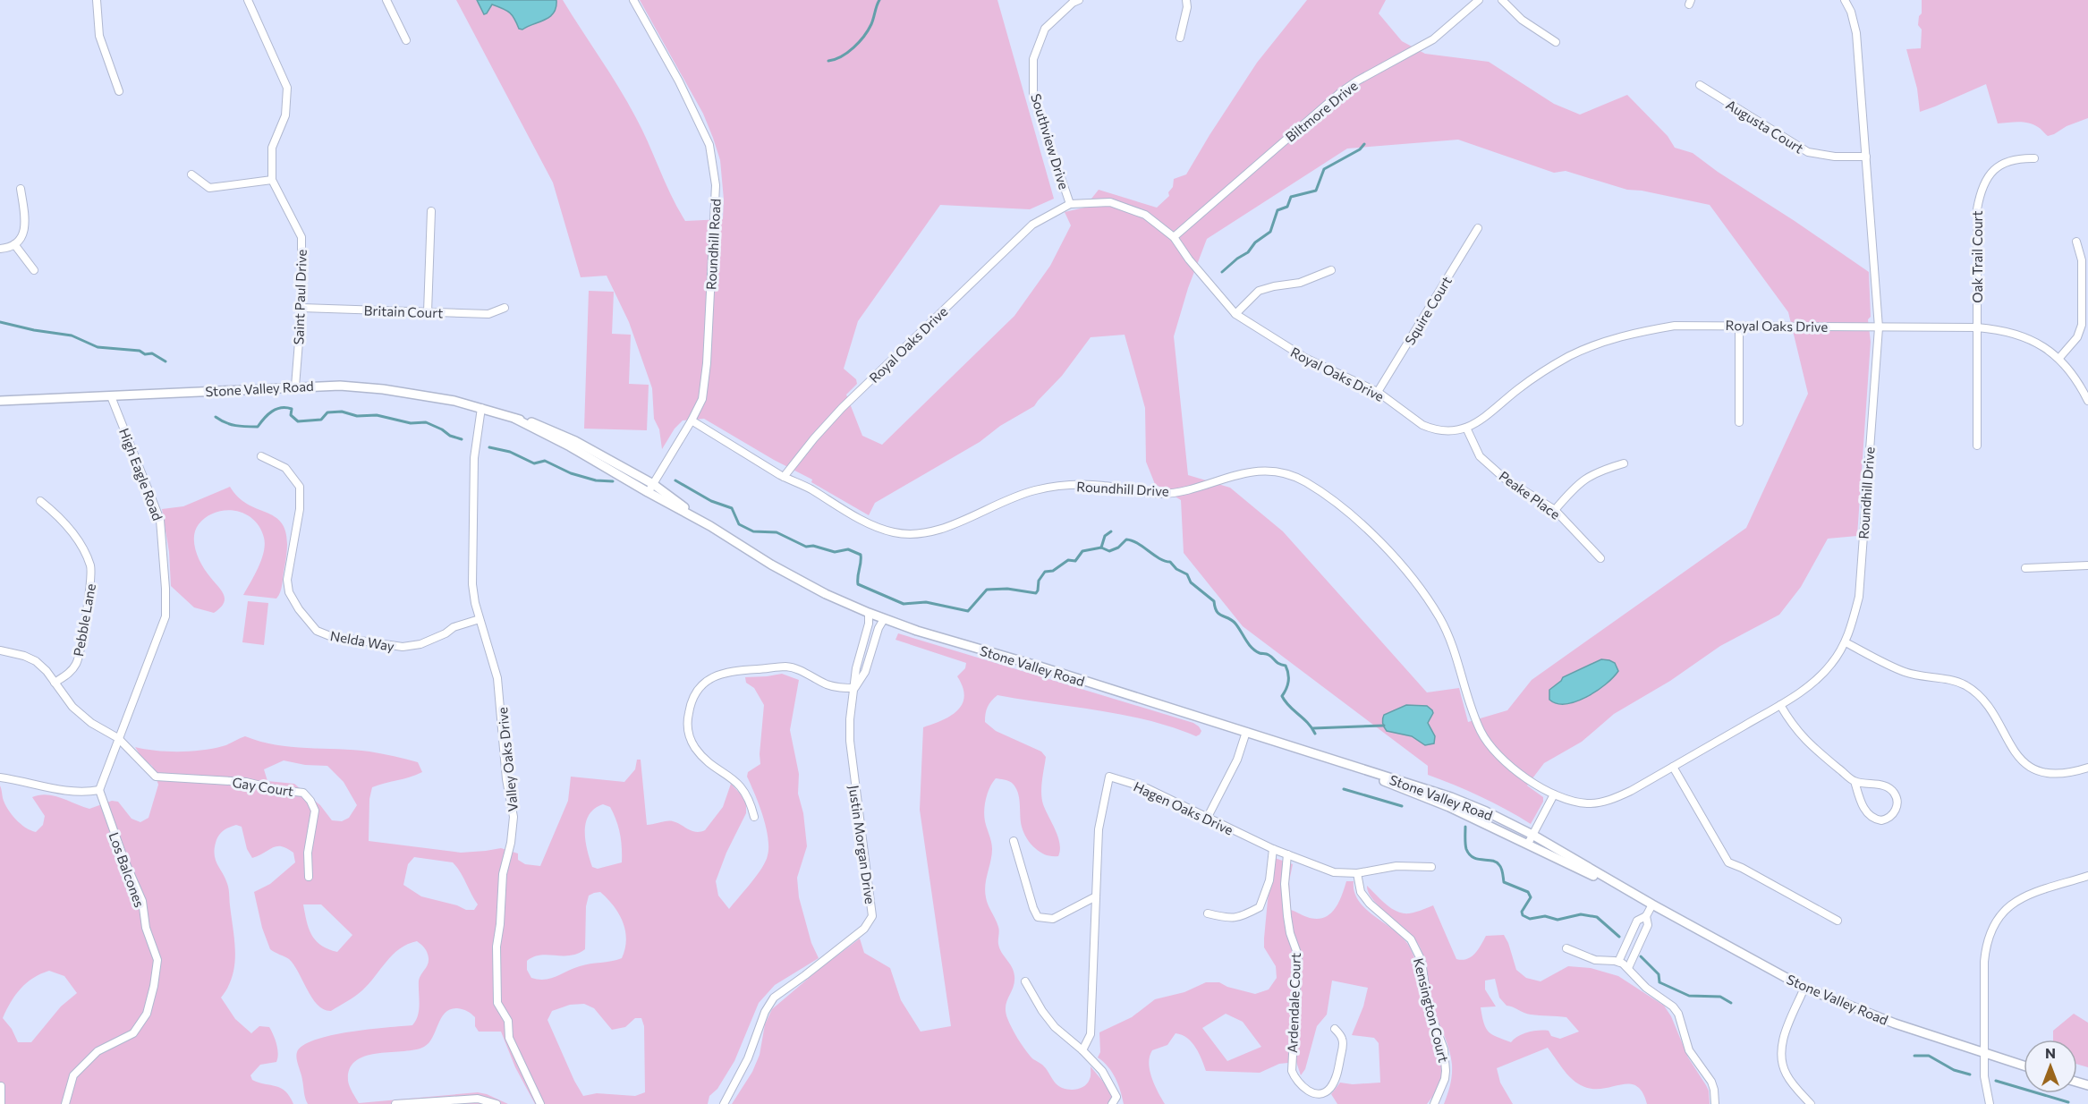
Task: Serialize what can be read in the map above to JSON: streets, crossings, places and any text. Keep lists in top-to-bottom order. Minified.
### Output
{"streets":{"street":["Biltmore Drive","Augusta Court","Southview Drive","Roundhill Road","Oak Trail Court","Saint Paul Drive","Squire Court","Britain Court","Royal Oaks Drive","Stone Valley Road","High Eagle Road","Roundhill Drive","Peake Place","Pebble Lane","Nelda Way","Valley Oaks Drive","Gay Court","Hagen Oaks Drive","Justin Morgan Drive","Los Balcones","Ardendale Court","Kensington Court"]},"crossings":[["Biltmore Drive","Royal Oaks Drive"],["Augusta Court","Roundhill Drive"],["Southview Drive","Royal Oaks Drive"],["Roundhill Road","Stone Valley Road"],["Roundhill Road","Roundhill Drive"],["Oak Trail Court","Royal Oaks Drive"],["Saint Paul Drive","Britain Court"],["Saint Paul Drive","Stone Valley Road"],["Squire Court","Royal Oaks Drive"],["Royal Oaks Drive","Roundhill Drive"],["Royal Oaks Drive","Peake Place"],["Stone Valley Road","High Eagle Road"],["Stone Valley Road","Valley Oaks Drive"],["Stone Valley Road","Justin Morgan Drive"],["High Eagle Road","Gay Court"],["High Eagle Road","Los Balcones"],["Pebble Lane","Gay Court"],["Nelda Way","Valley Oaks Drive"],["Hagen Oaks Drive","Ardendale Court"],["Hagen Oaks Drive","Kensington Court"]],"north":"top"}
